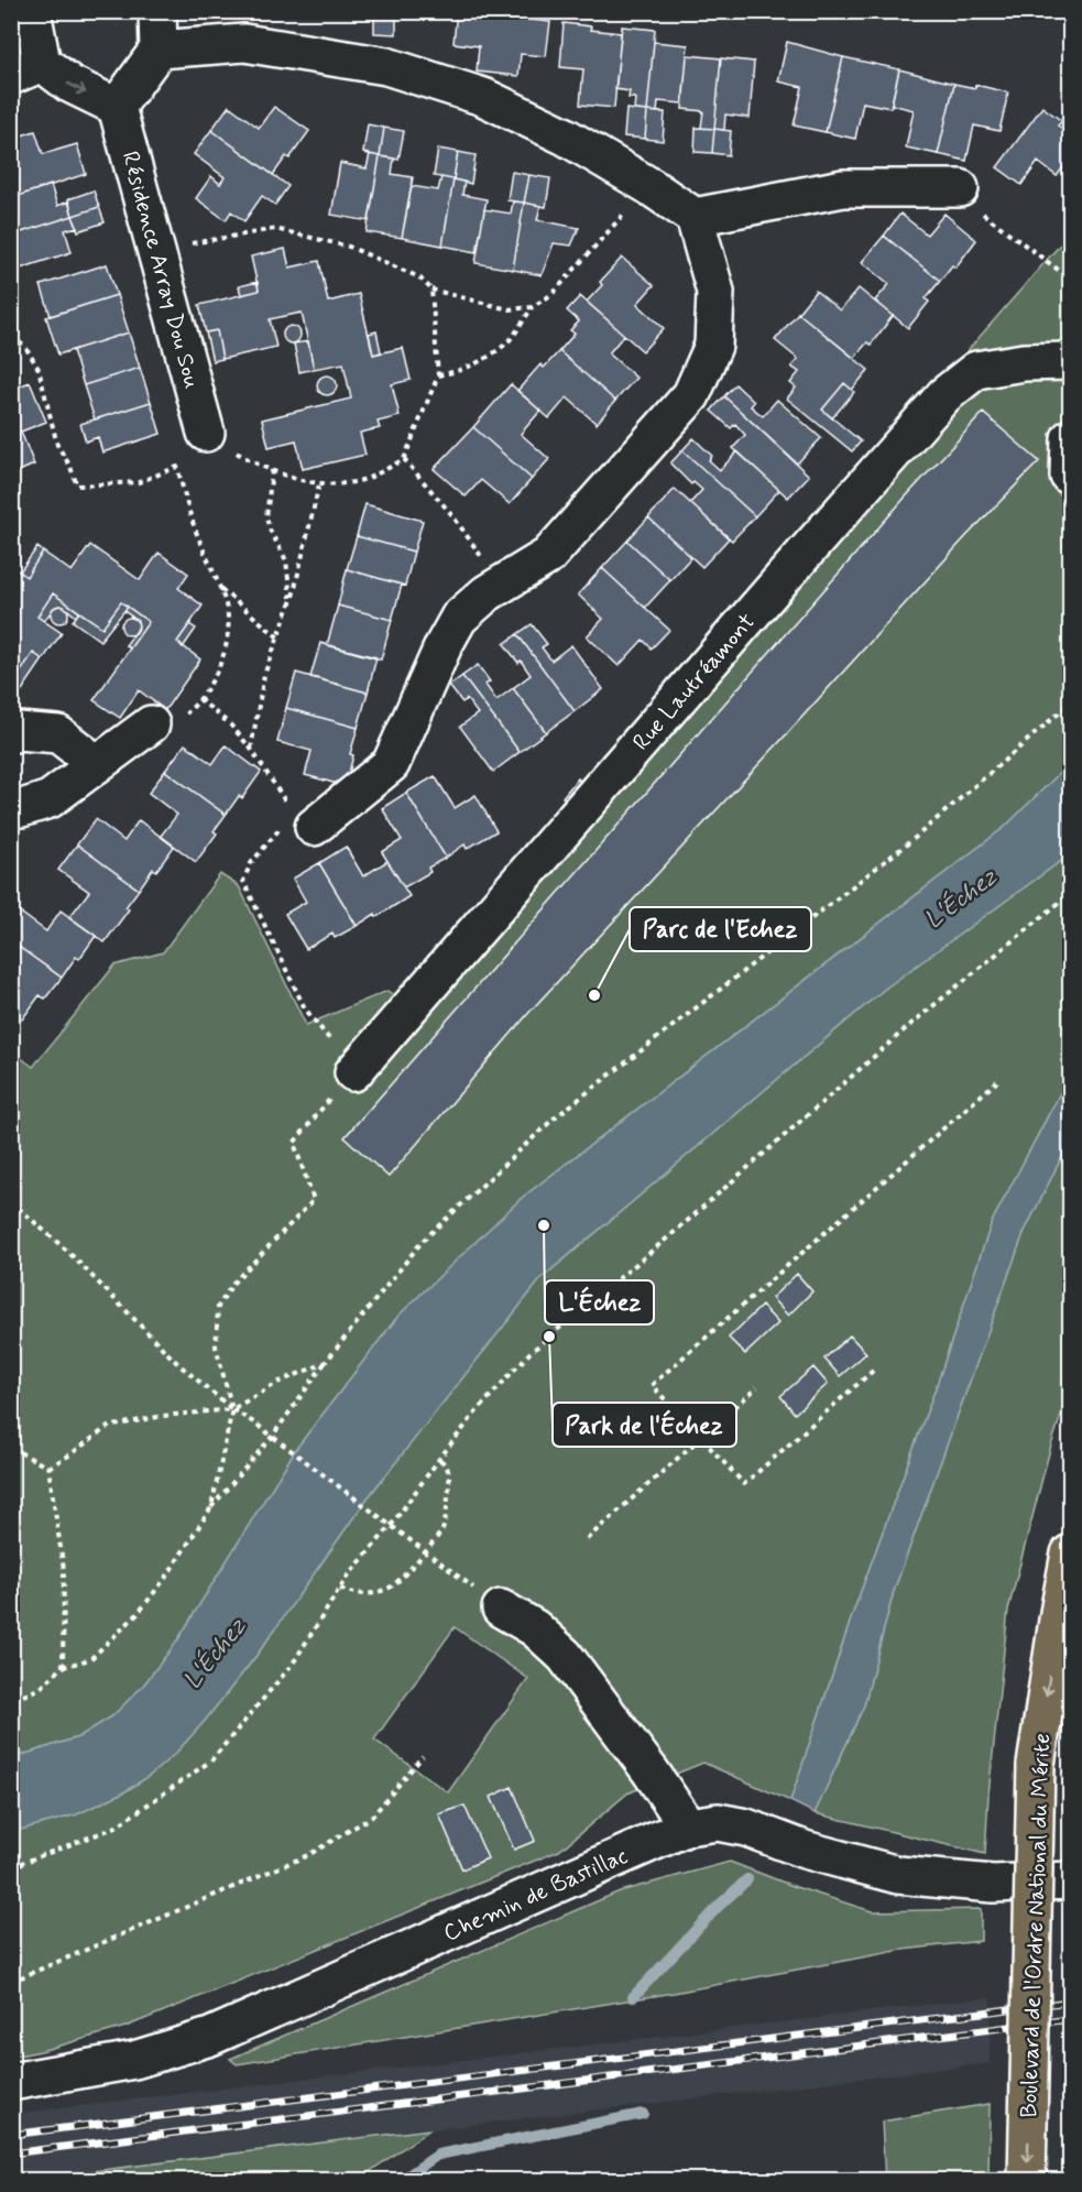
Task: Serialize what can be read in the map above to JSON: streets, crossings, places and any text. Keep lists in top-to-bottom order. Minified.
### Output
{"streets":{"main road":["Boulevard de l'Ordre National du Mérite"],"street":["Résidence Array Dou Sou","Rue Lautréamont","Chemin de Bastillac"]},"one_way":["Boulevard de l'Ordre National du Mérite"],"water":["L'Échez"],"places":["Parc de l'Echez","L'Échez","Park de l'Échez"]}
